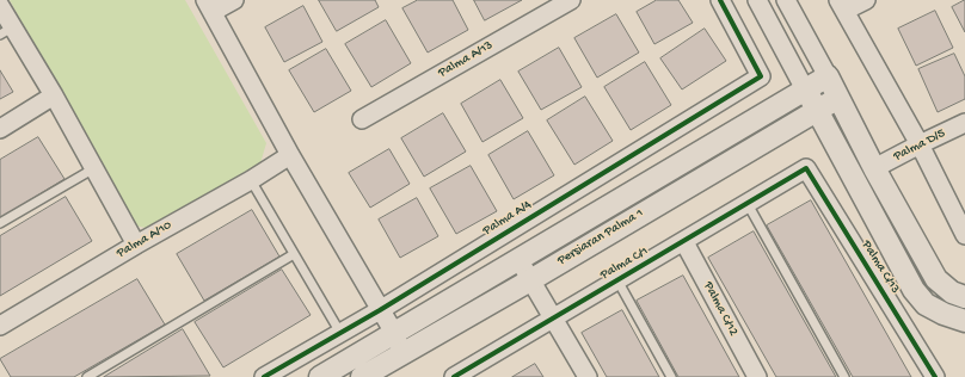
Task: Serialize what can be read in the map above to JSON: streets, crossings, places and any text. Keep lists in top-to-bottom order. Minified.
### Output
{"streets":{"street":["Palma A/13","Palma D/5","Palma A/4","Persiaran Palma 1","Palma A/10","Palma C/1","Palma C/13","Palma C/12"]},"crossings":[["Palma C/1","Palma C/13"],["Palma C/1","Palma C/12"]]}
